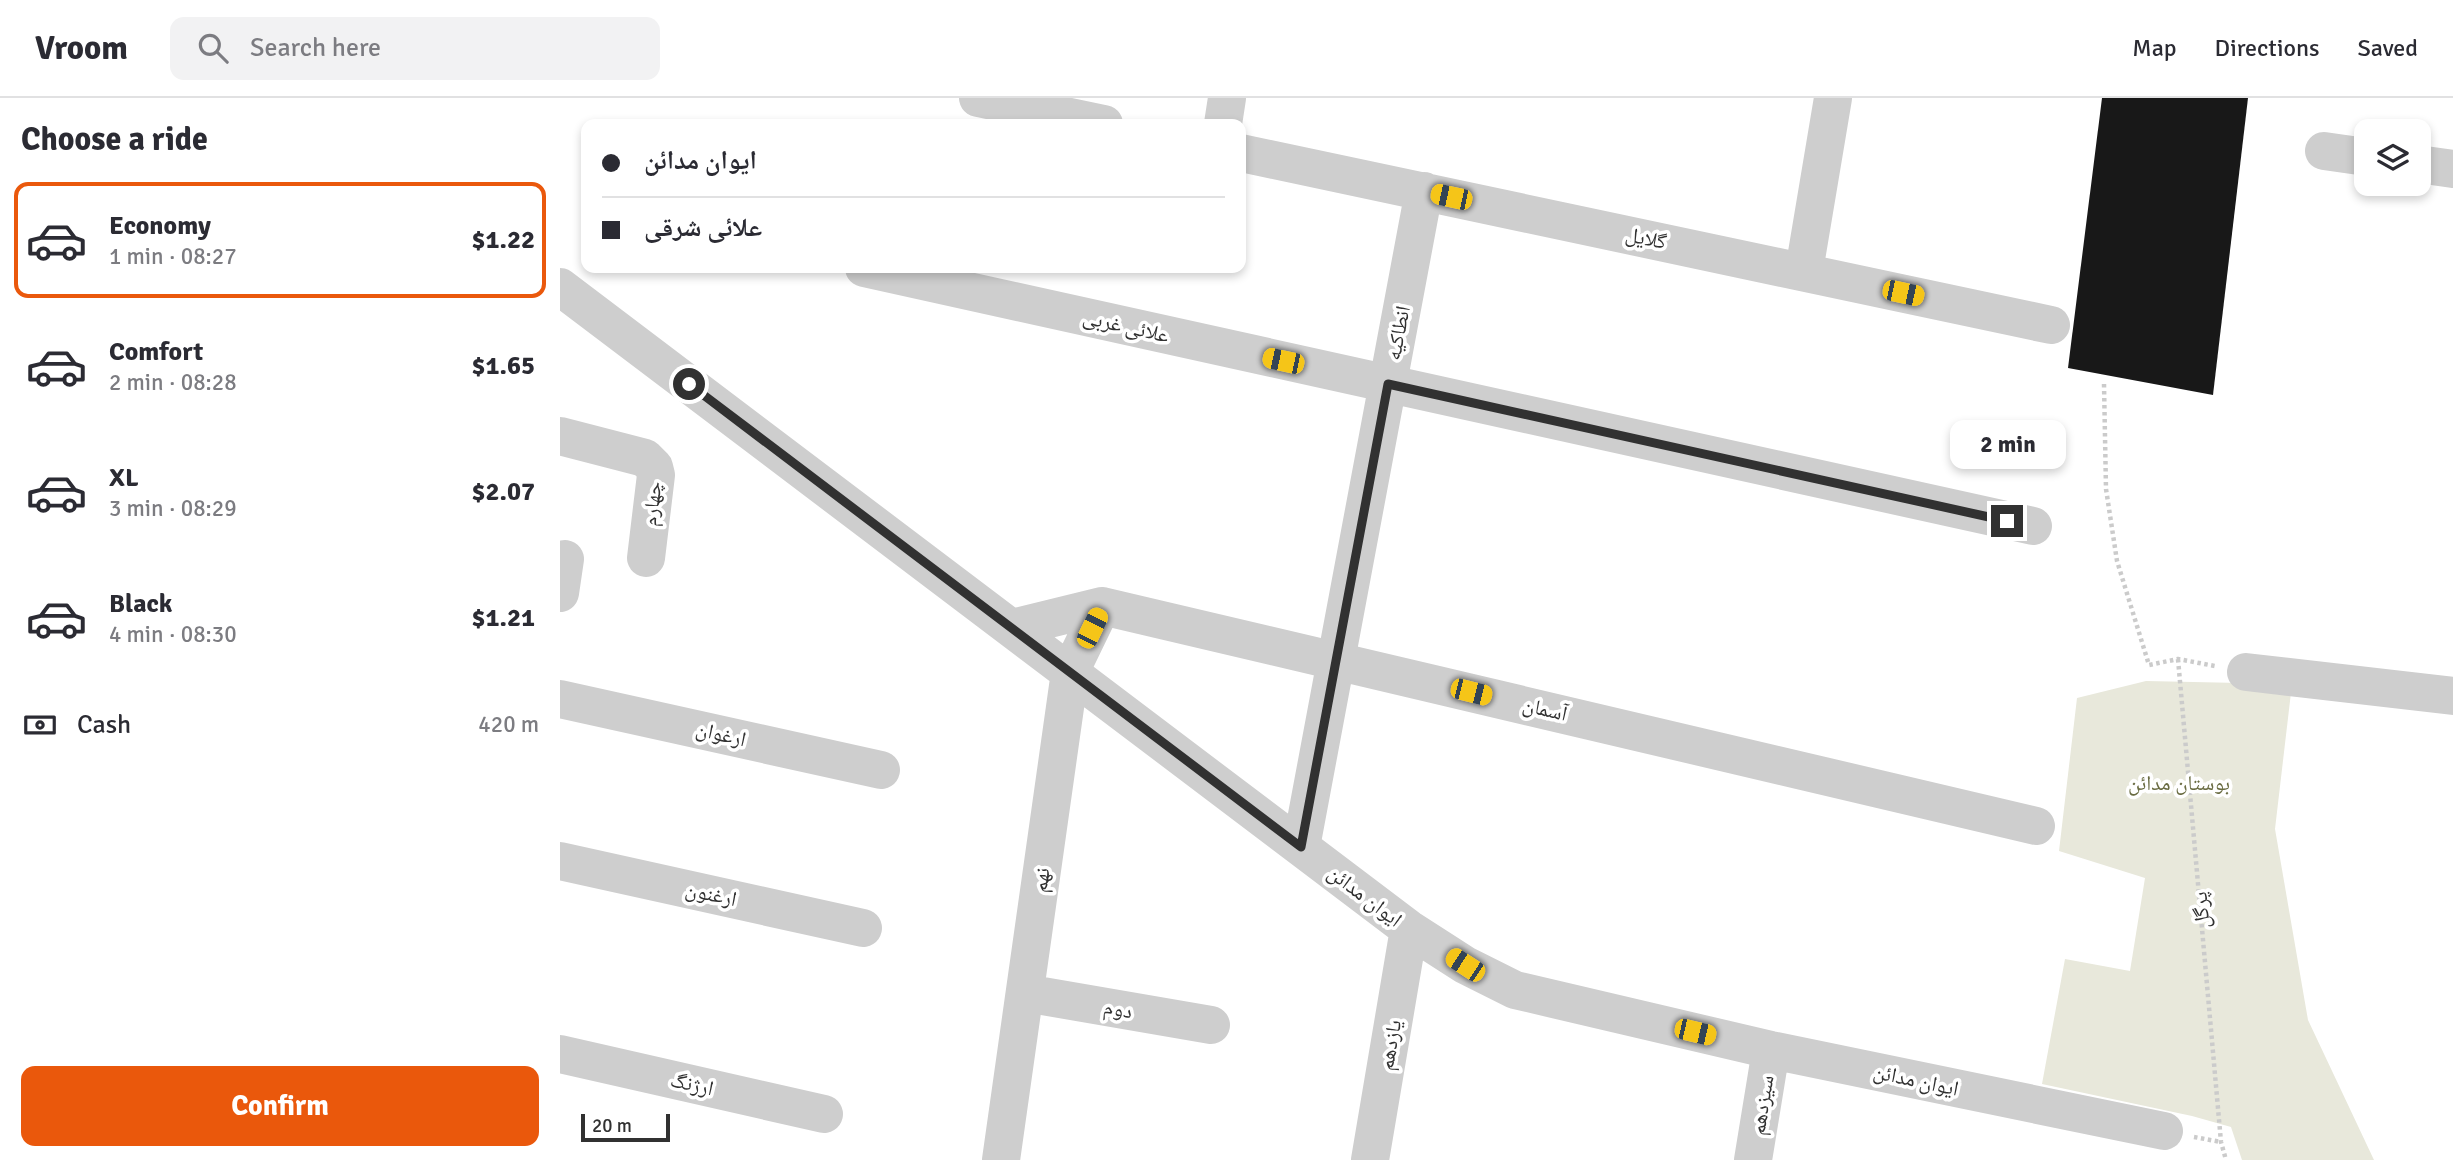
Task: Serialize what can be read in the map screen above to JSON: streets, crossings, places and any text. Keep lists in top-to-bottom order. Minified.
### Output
{"streets":{"street":["گلایل","علائی غربی","انطاکیه","چهارم","آسمان","ارغوان","نهم","ارغنون","ایوان مدائن","دوم","یازدهم","ارژنگ","سیزدهم"],"path":["پرگل"]},"crossings":[["گلایل","انطاکیه"],["علائی غربی","انطاکیه"],["انطاکیه","آسمان"],["انطاکیه","ایوان مدائن"],["آسمان","نهم"],["آسمان","ایوان مدائن"],["نهم","ایوان مدائن"],["نهم","دوم"],["ایوان مدائن","یازدهم"],["ایوان مدائن","سیزدهم"]],"parks":["بوستان مدائن"],"scale_bar":"20 m","page":{"header":"Vroom","search":"Search here","nav":["Map","Directions","Saved"],"heading":"Choose a ride","banner":["ایوان مدائن","علائی شرقی"],"list":[{"name":"Economy","note":"1 min · 08:27","value":"$1.22"},{"name":"Comfort","note":"2 min · 08:28","value":"$1.65"},{"name":"XL","note":"3 min · 08:29","value":"$2.07"},{"name":"Black","note":"4 min · 08:30","value":"$1.21"}],"bubble":"2 min","pay":["Cash","420 m"],"buttons":"Confirm","scale":"20 m"}}
